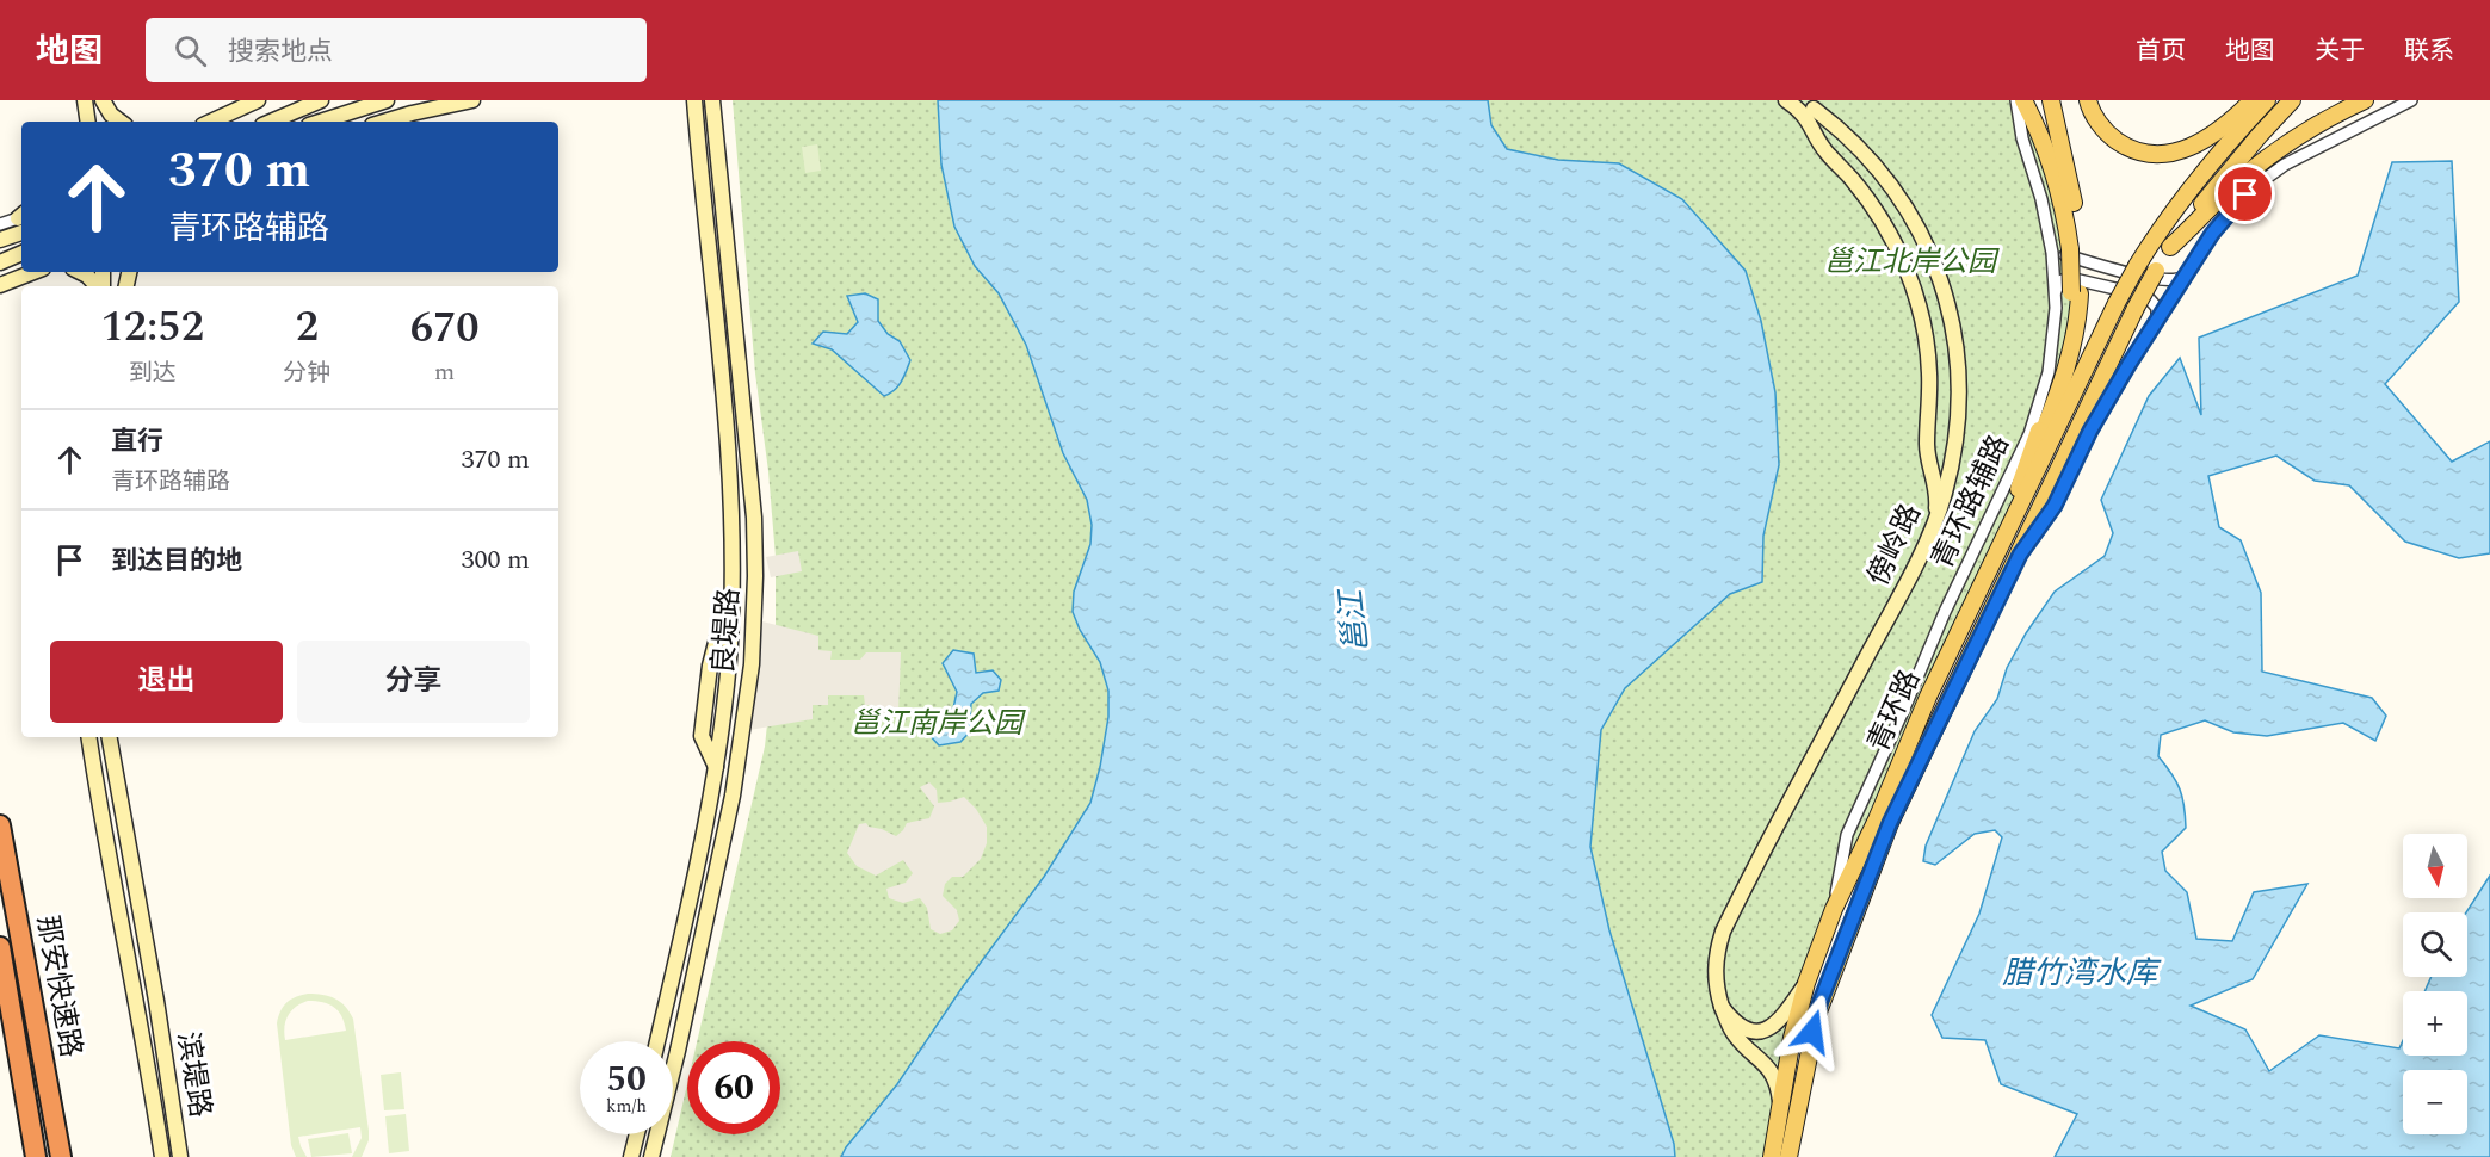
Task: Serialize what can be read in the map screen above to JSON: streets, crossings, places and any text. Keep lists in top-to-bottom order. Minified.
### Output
{"streets":{"highway":["那安快速路"],"main road":["傍岭路","良堤路","青环路","滨堤路"],"street":["青环路辅路"]},"crossings":[["青环路辅路","青环路"],["傍岭路","青环路"]],"water":["邕江","腊竹湾水库"],"parks":["邕江北岸公园","邕江南岸公园"],"north":"bottom","page":{"header":"地图","search":"搜索地点","nav":["首页","地图","关于","联系"],"turn":["370 m","青环路辅路"],"eta":["12:52","到达","2","分钟","670","m"],"list":[{"name":"直行","note":"青环路辅路","value":"370 m"},{"name":"到达目的地","value":"300 m"}],"buttons":["退出","分享"],"map_buttons":["+","−"],"speed":"50 km/h","limit":"60"}}
